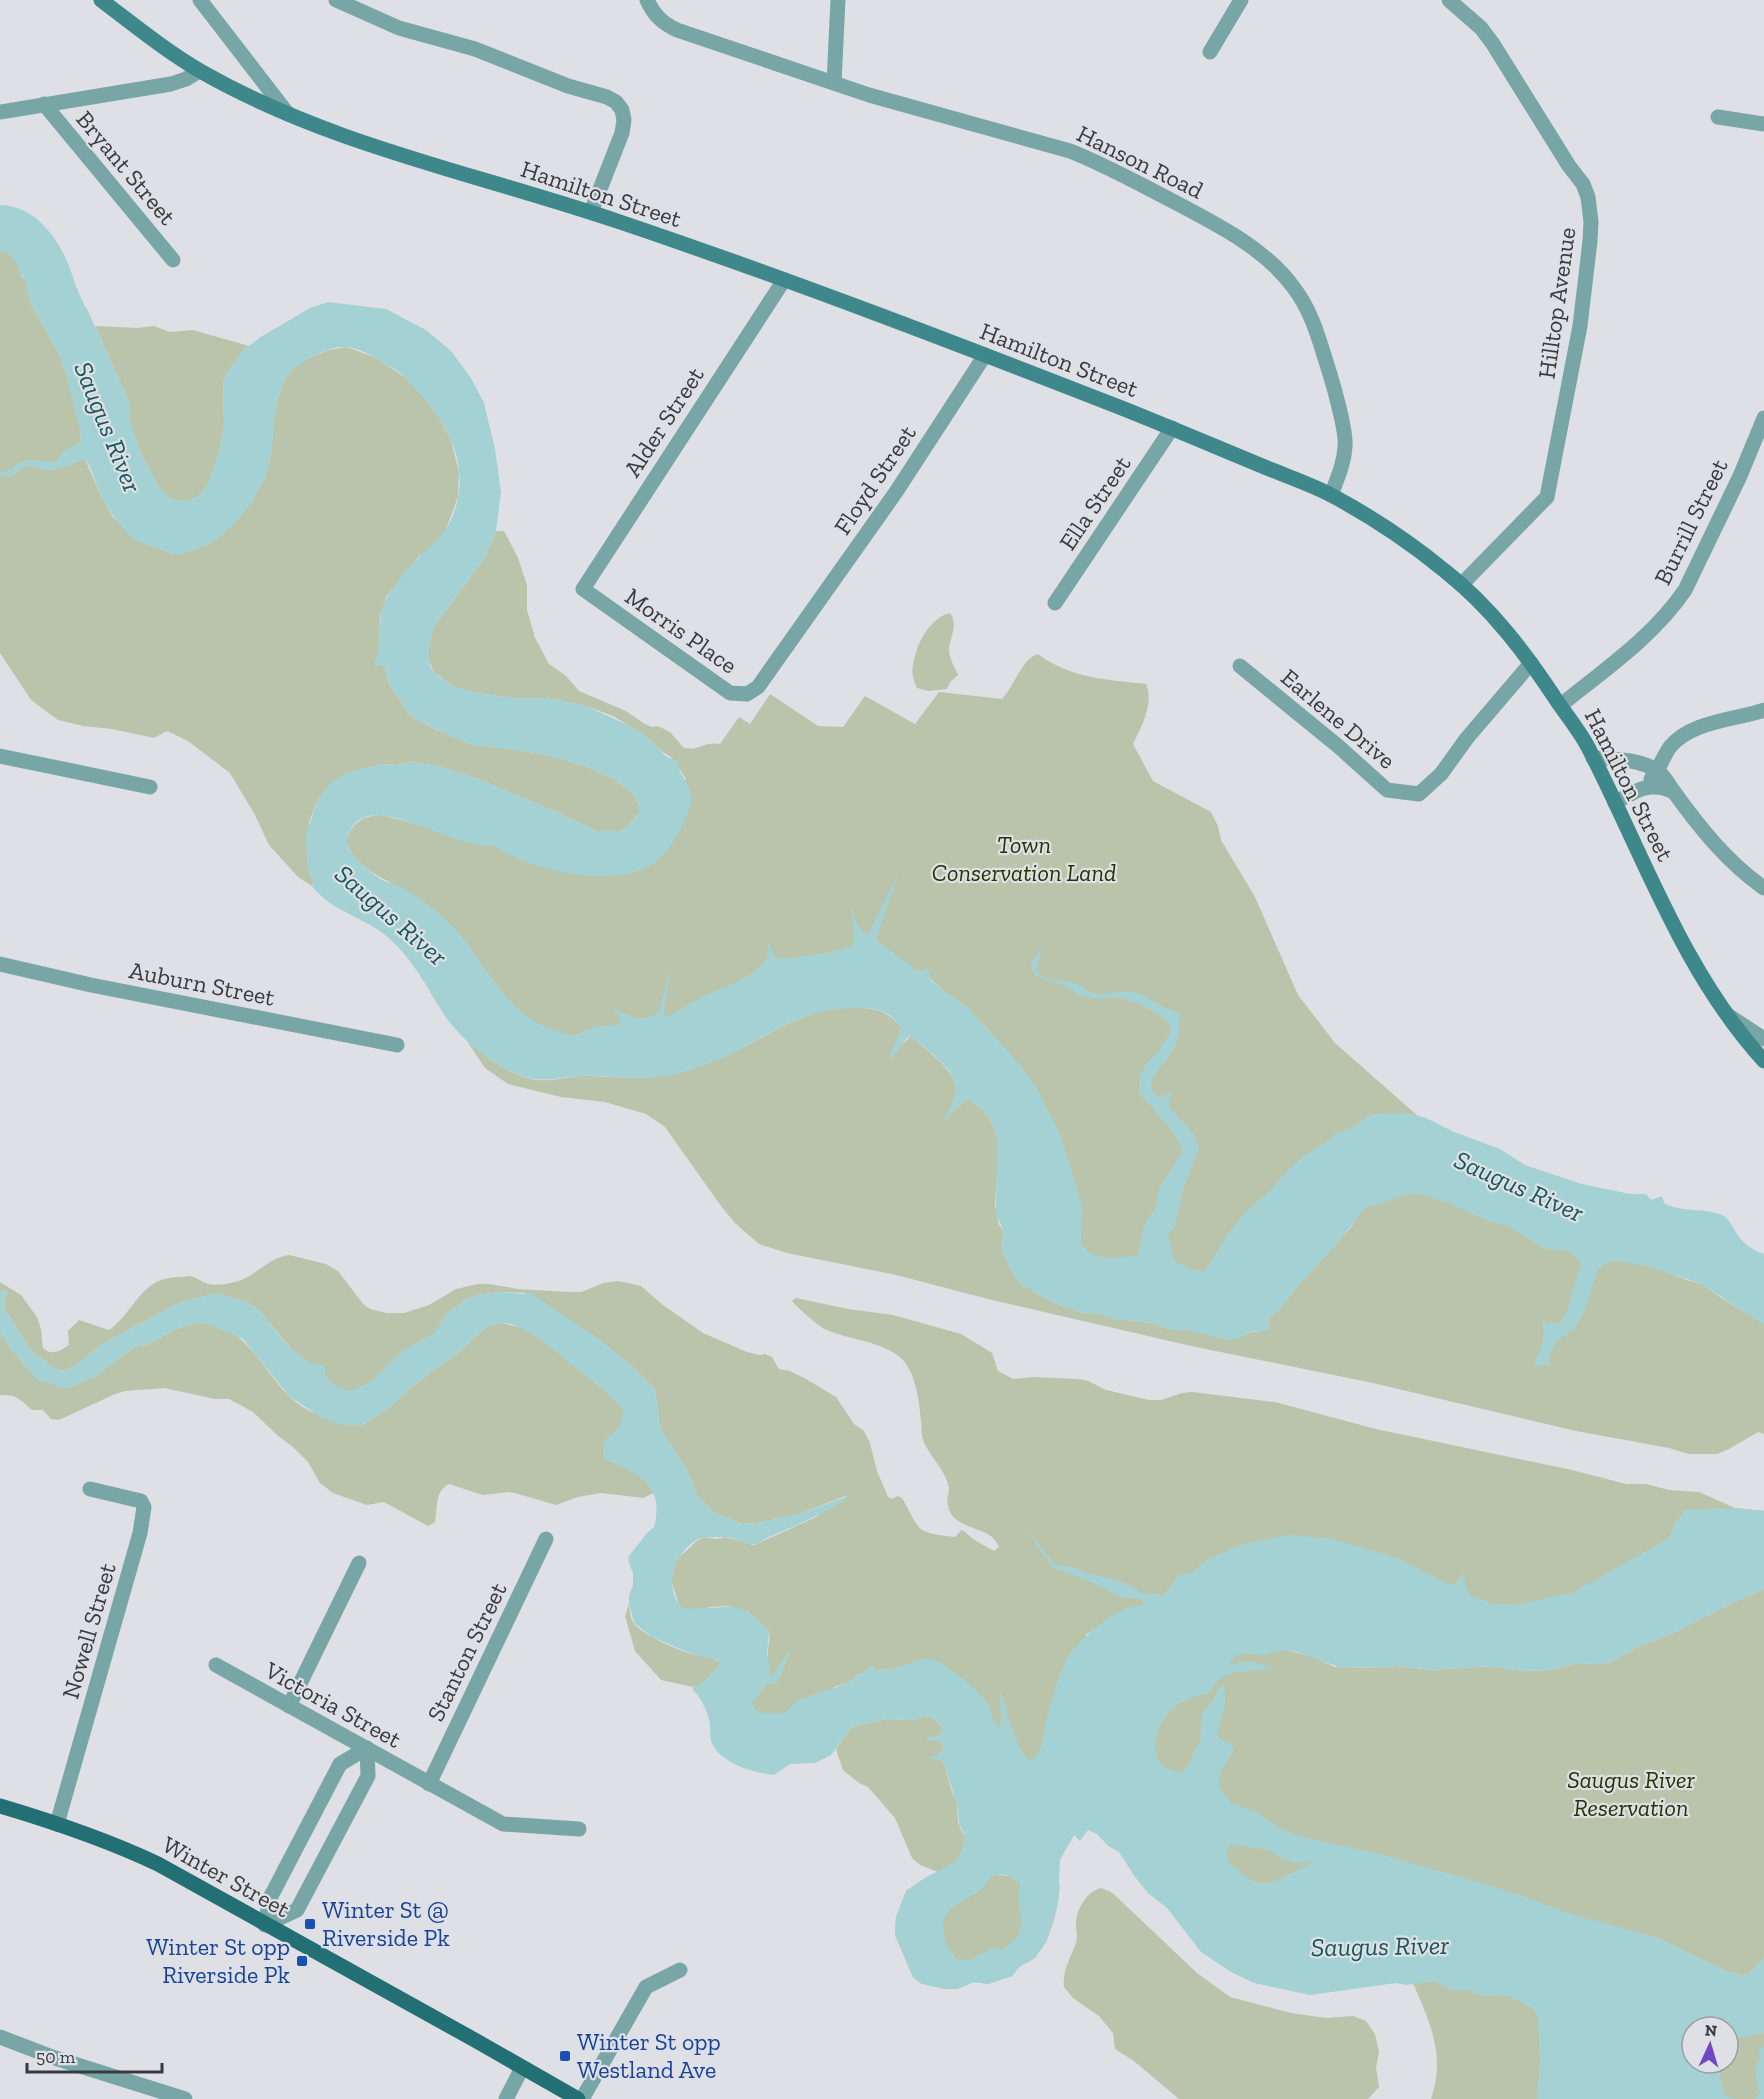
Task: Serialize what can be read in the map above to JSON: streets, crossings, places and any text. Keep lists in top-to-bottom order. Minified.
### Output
{"streets":{"main road":["Hamilton Street","Winter Street"],"street":["Hanson Road","Bryant Street","Hilltop Avenue","Alder Street","Floyd Street","Ella Street","Burrill Street","Morris Place","Earlene Drive","Auburn Street","Nowell Street","Stanton Street","Victoria Street"]},"crossings":[["Hanson Road","Hamilton Street"],["Hamilton Street","Hilltop Avenue"],["Hamilton Street","Alder Street"],["Hamilton Street","Floyd Street"],["Hamilton Street","Ella Street"],["Hamilton Street","Burrill Street"],["Hamilton Street","Earlene Drive"],["Alder Street","Morris Place"],["Floyd Street","Morris Place"],["Nowell Street","Winter Street"],["Stanton Street","Victoria Street"]],"water":["Saugus River"],"parks":["Town Conservation Land","Saugus River Reservation"],"places":{"transit":["Winter St @ Riverside Pk","Winter St opp Riverside Pk","Winter St opp Westland Ave"]},"scale_bar":"50 m","north":"top"}
